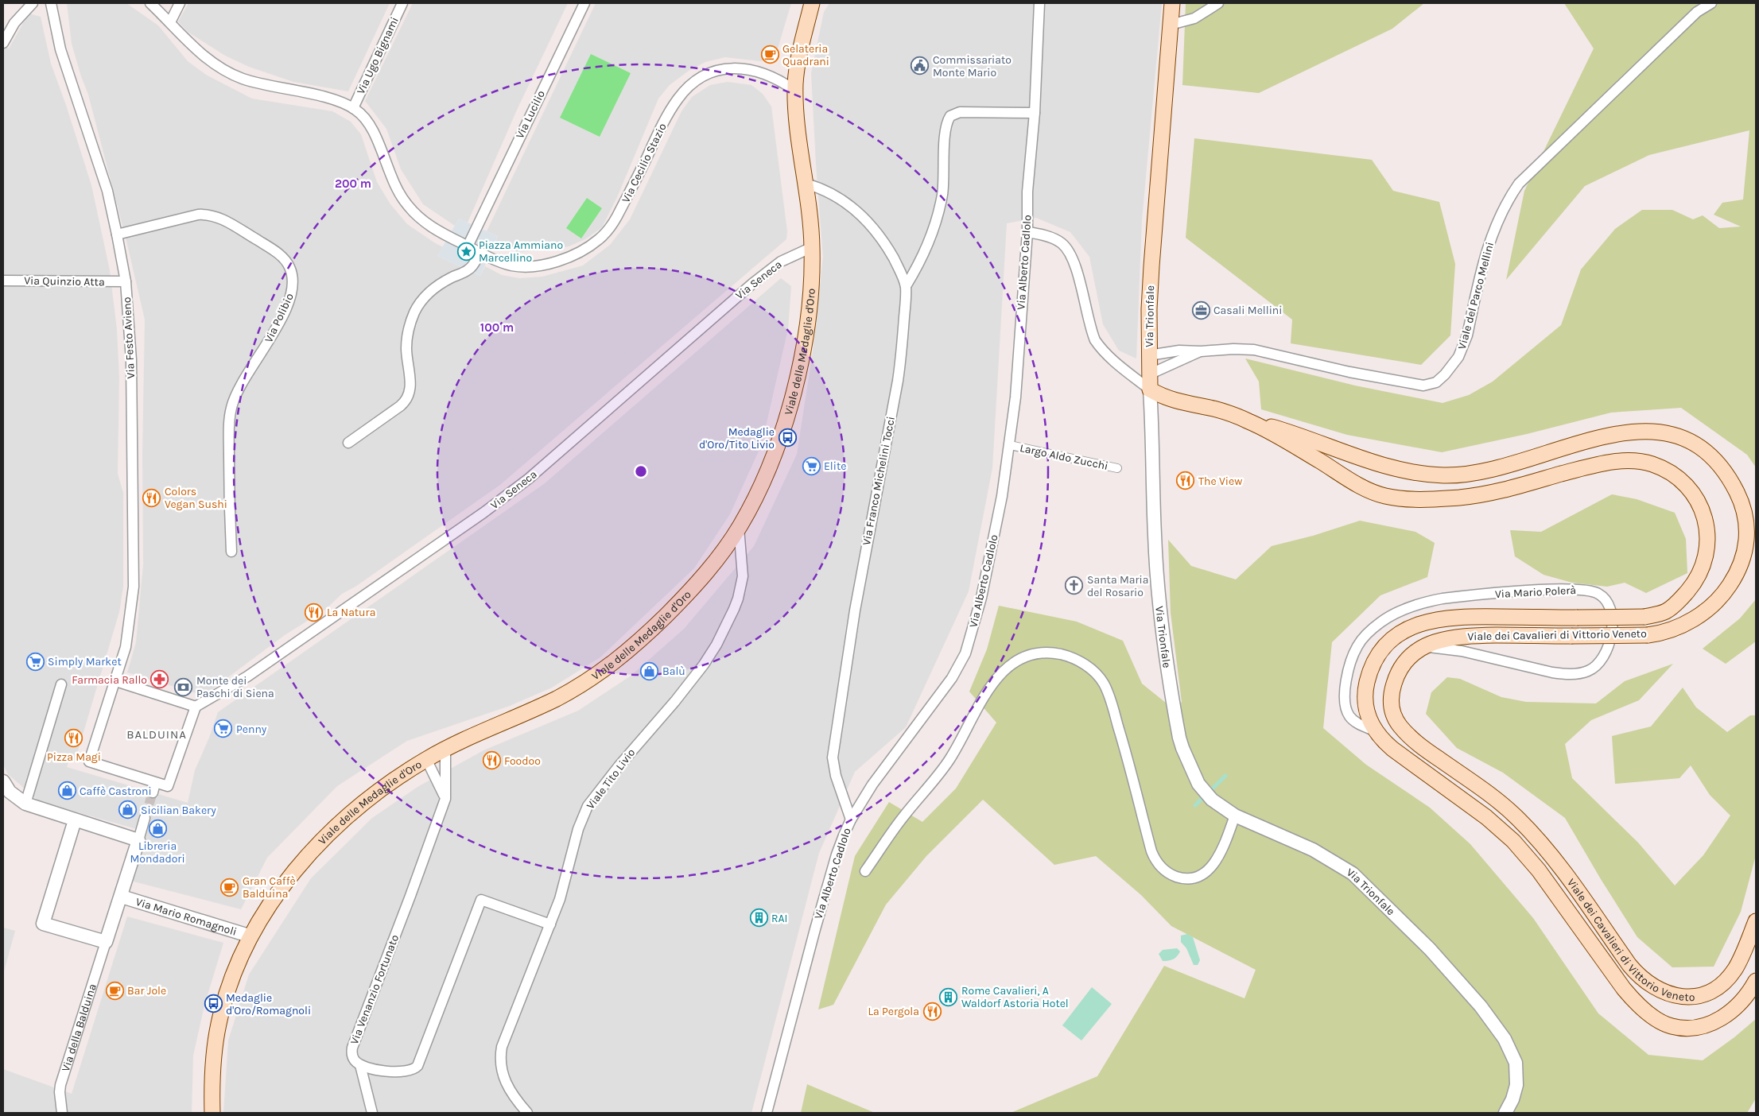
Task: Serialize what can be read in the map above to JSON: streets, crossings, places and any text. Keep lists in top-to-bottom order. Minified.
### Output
{"streets":{"main road":["Via Trionfale","Viale delle Medaglie d'Oro","Viale dei Cavalieri di Vittorio Veneto"],"street":["Via Ugo Bignami","Via Lucilio","Via Cecilio Stazio","Via Alberto Cadlolo","Via Seneca","Via Quinzio Atta","Viale del Parco Mellini","Via Polibio","Via Festo Avieno","Largo Aldo Zucchi","Via Franco Michelini Tocci","Via Mario Polerà","Viale Tito Livio","Via Mario Romagnoli","Via Venanzio Fortunato","Via della Balduina"]},"crossings":[["Via Cecilio Stazio","Viale delle Medaglie d'Oro"],["Via Alberto Cadlolo","Largo Aldo Zucchi"],["Via Alberto Cadlolo","Via Franco Michelini Tocci"],["Via Seneca","Via Festo Avieno"],["Via Seneca","Viale delle Medaglie d'Oro"],["Via Quinzio Atta","Via Festo Avieno"],["Viale del Parco Mellini","Via Trionfale"],["Viale del Parco Mellini","Viale dei Cavalieri di Vittorio Veneto"],["Via Trionfale","Viale dei Cavalieri di Vittorio Veneto"],["Via Polibio","Via Festo Avieno"],["Viale delle Medaglie d'Oro","Via Franco Michelini Tocci"],["Viale delle Medaglie d'Oro","Viale Tito Livio"],["Viale delle Medaglie d'Oro","Via Mario Romagnoli"],["Viale delle Medaglie d'Oro","Via Venanzio Fortunato"],["Via Mario Polerà","Viale dei Cavalieri di Vittorio Veneto"]],"districts":["BALDUINA"],"places":{"cafe":["Gelateria Quadrani","Gran Caffè Balduina","Bar Jole"],"public building":["Commissariato Monte Mario"],"place":["Piazza Ammiano Marcellino"],"office":["Casali Mellini"],"bus stop":["Medaglie d'Oro/Tito Livio","Medaglie d'Oro/Romagnoli"],"supermarket":["Elite","Simply Market","Penny"],"restaurant":["The View","Colors Vegan Sushi","La Natura","Pizza Magi","Foodoo","La Pergola"],"church":["Santa Maria del Rosario"],"shop":["Balù","Caffè Castroni","Sicilian Bakery","Libreria Mondadori"],"pharmacy":["Farmacia Rallo"],"bank":["Monte dei Paschi di Siena"],"building":["RAI","Rome Cavalieri, A Waldorf Astoria Hotel"]},"rings":["200 m","100 m"]}
